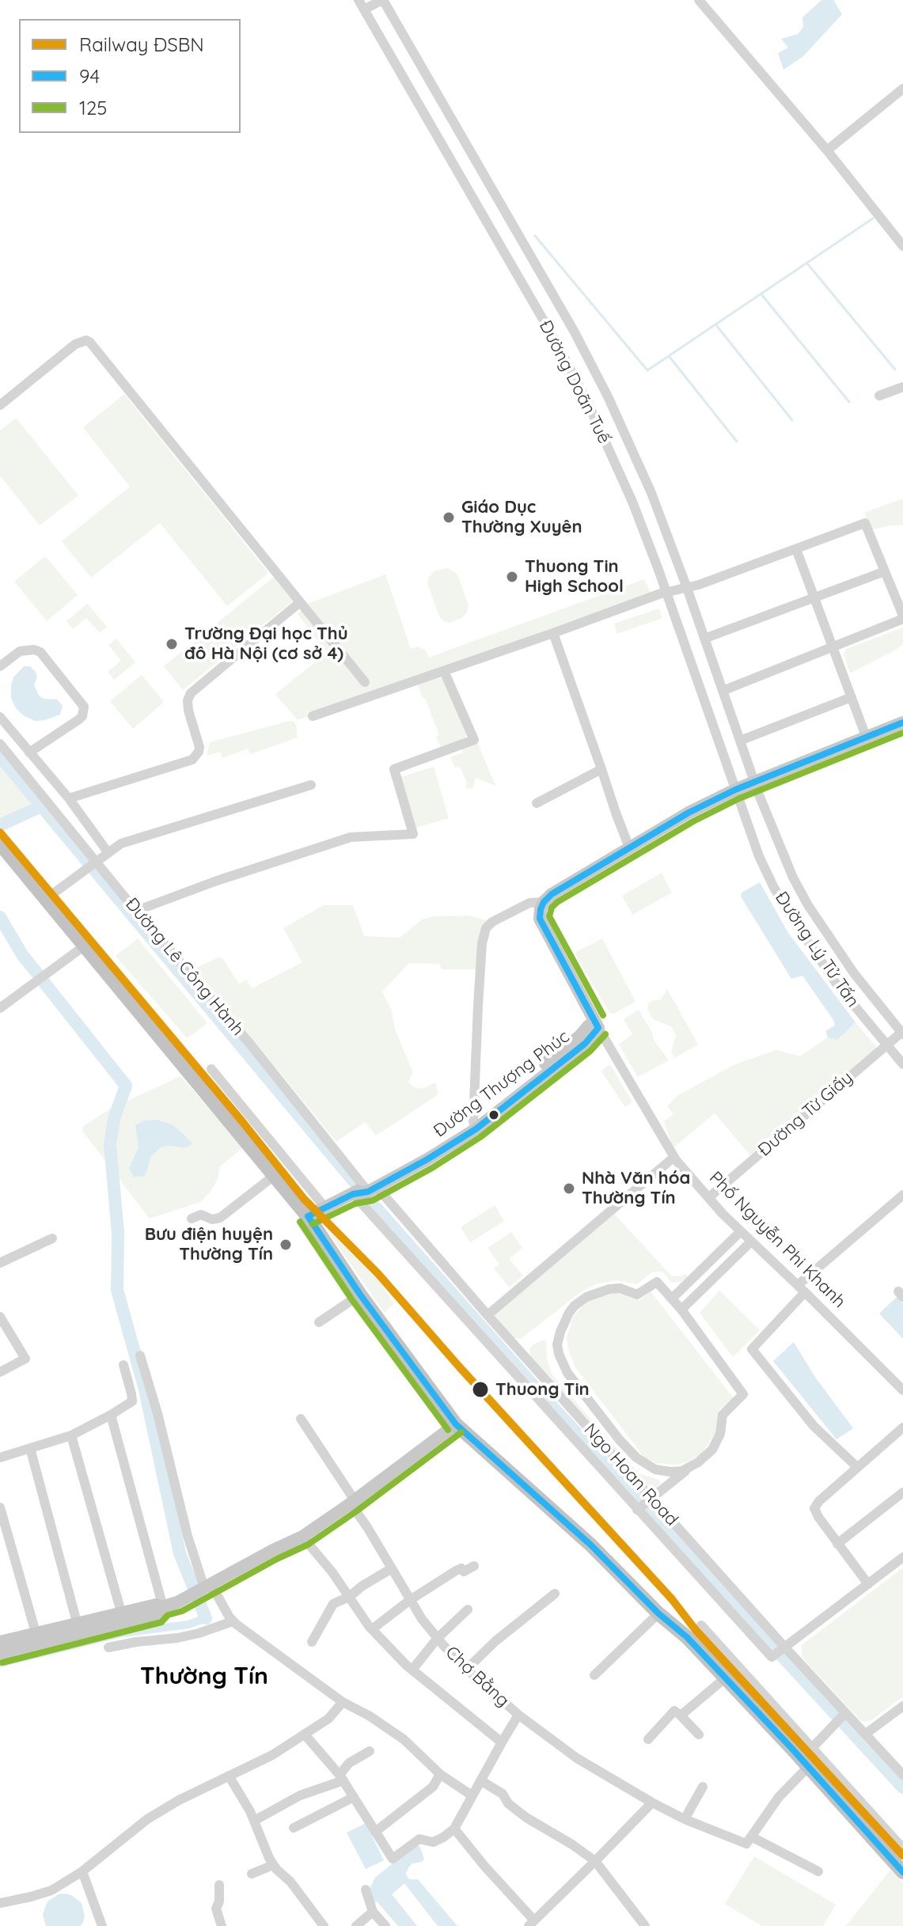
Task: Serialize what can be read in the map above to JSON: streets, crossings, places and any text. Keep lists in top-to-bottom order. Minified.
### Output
{"streets":{"main road":["Đường Thượng Phúc","Phố Nguyễn Phi Khanh"],"street":["Đường Doãn Tuế","Đường Lý Tử Tấn","Đường Lê Công Hành","Đường Từ Giấy","Ngo Hoan Road","Chợ Bằng"]},"crossings":[["Đường Doãn Tuế","Đường Lý Tử Tấn"],["Đường Lý Tử Tấn","Đường Từ Giấy"],["Đường Lê Công Hành","Đường Thượng Phúc"],["Đường Lê Công Hành","Ngo Hoan Road"],["Đường Thượng Phúc","Phố Nguyễn Phi Khanh"],["Đường Thượng Phúc","Ngo Hoan Road"],["Đường Từ Giấy","Phố Nguyễn Phi Khanh"]],"districts":["Thường Tín"],"places":["Giáo Dục Thường Xuyên","Thuong Tin High School","Trường Đại học Thủ đô Hà Nội (cơ sở 4)","Nhà Văn hóa Thường Tín","Bưu điện huyện Thường Tín","Thuong Tin"],"lines":["transit line 94","transit line 125","rail line ĐSBN"],"legend":["Railway ĐSBN","94","125"]}
